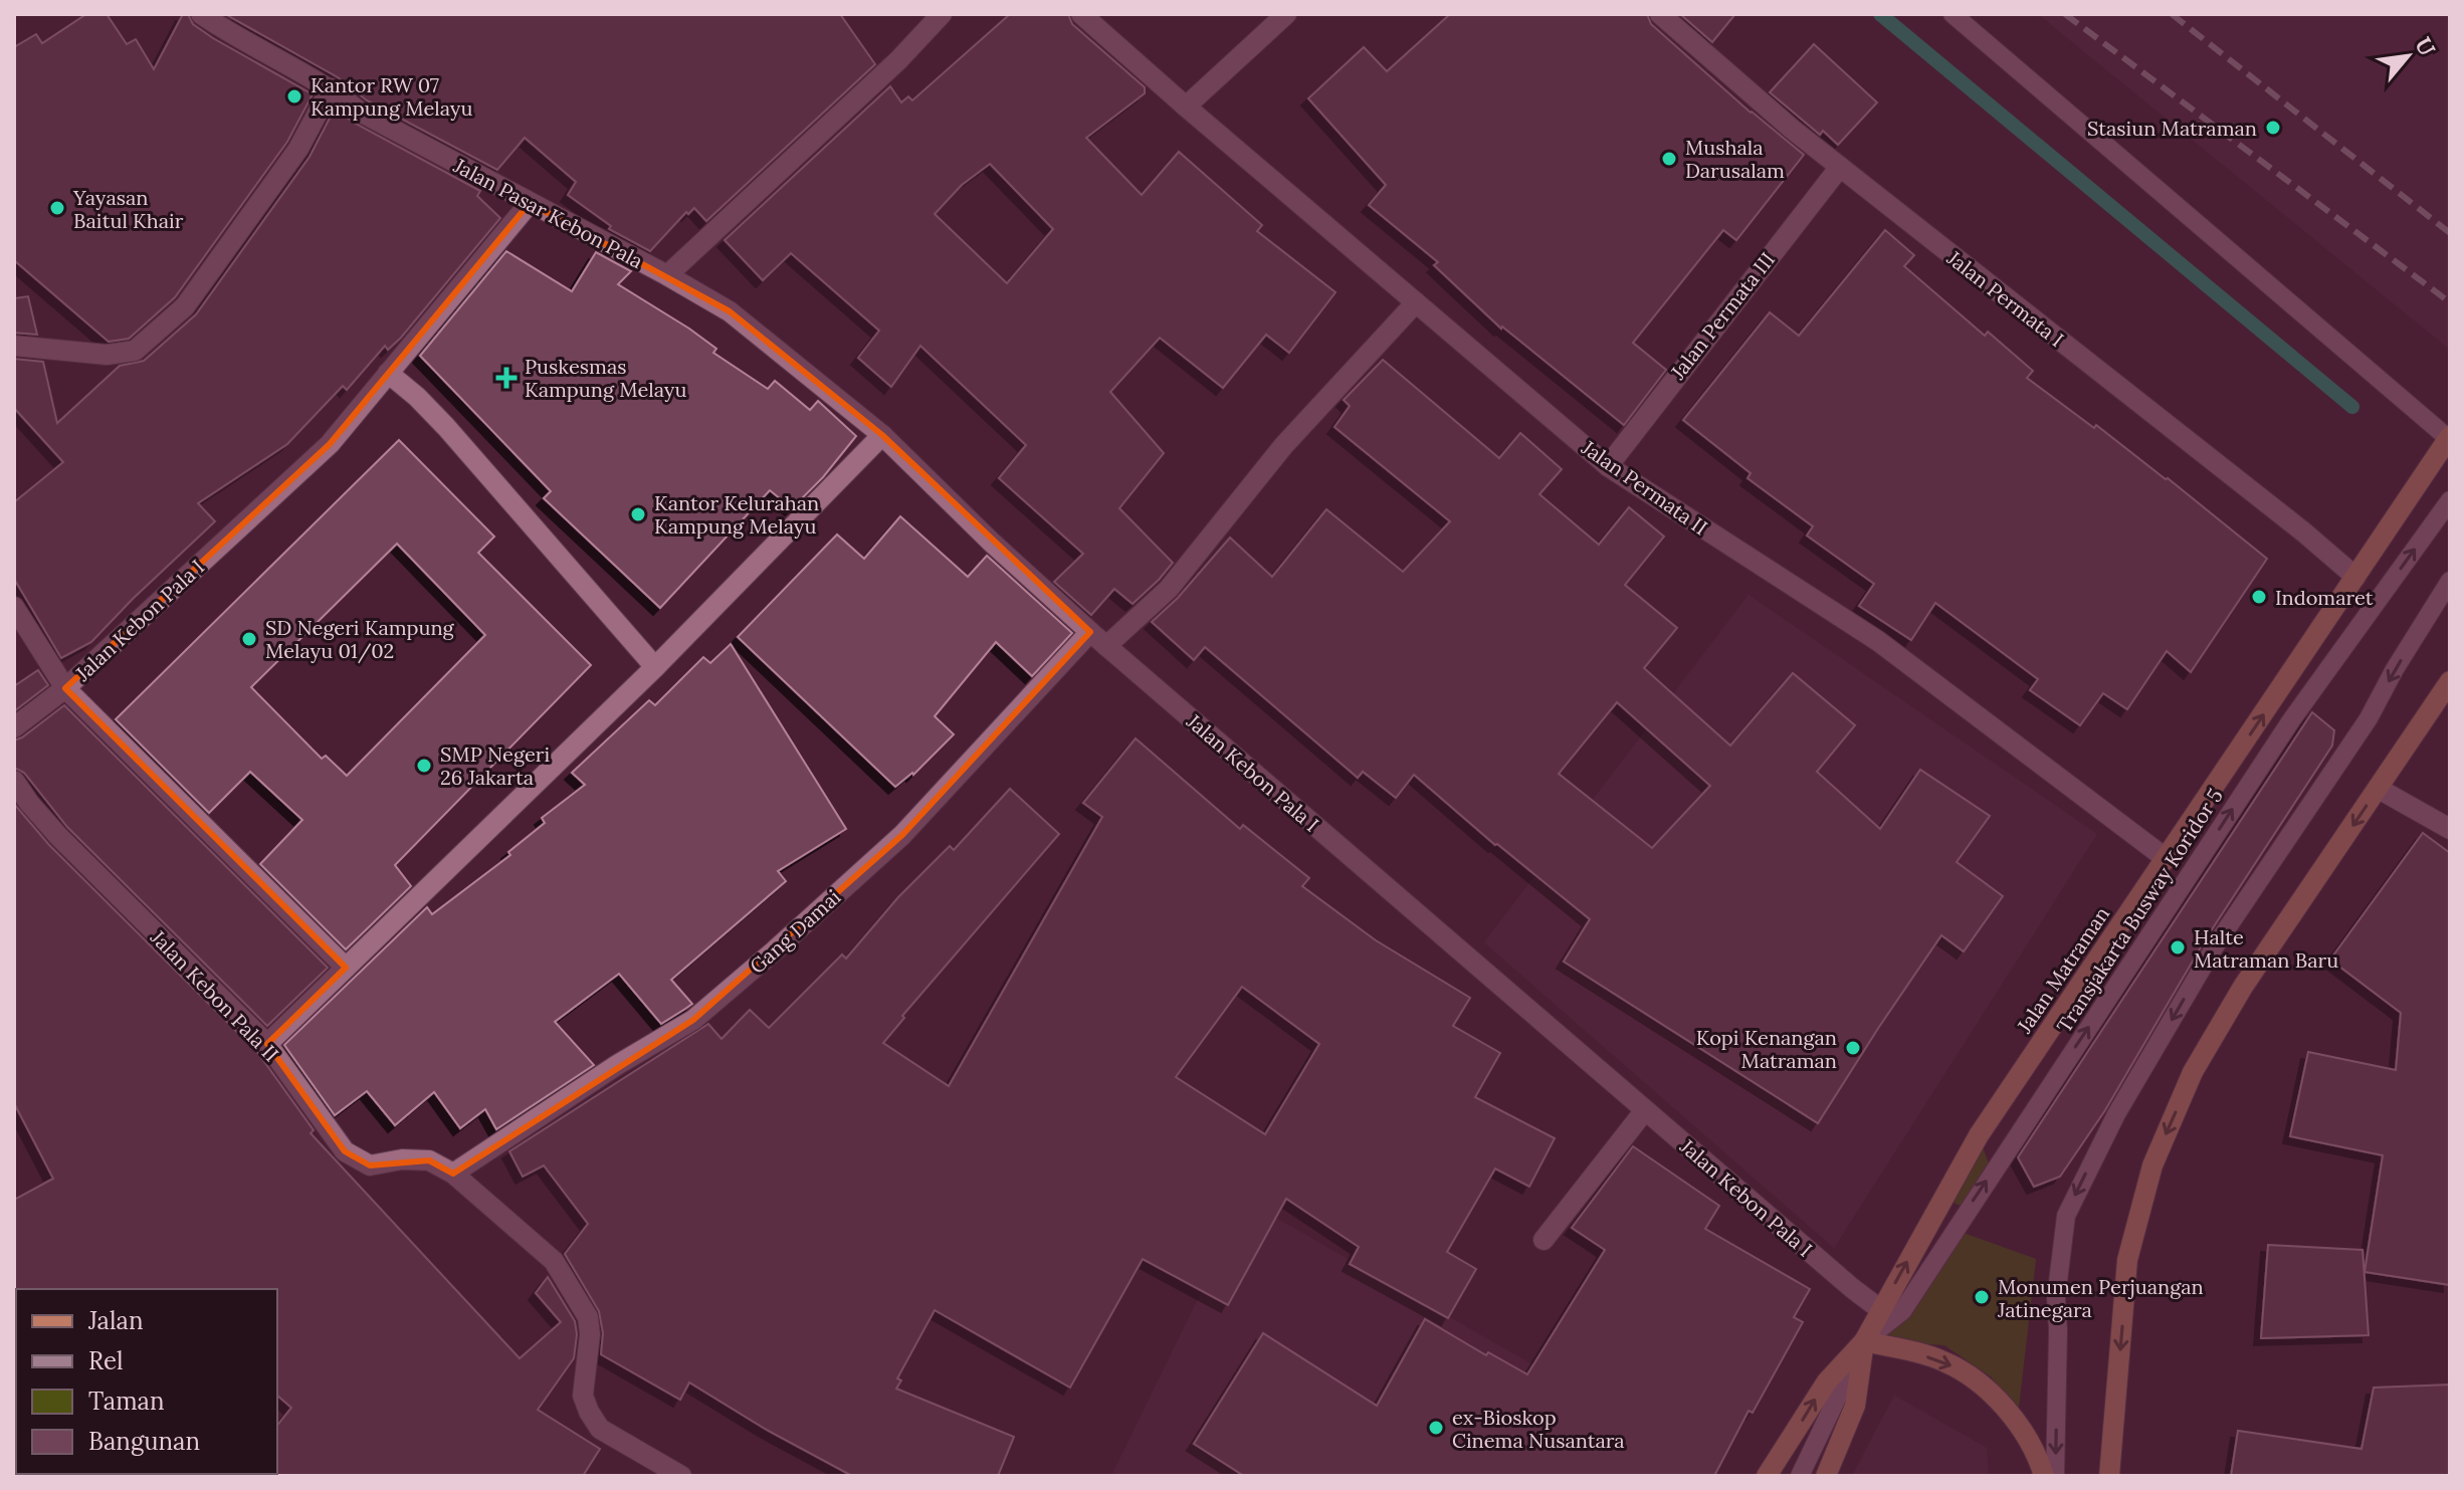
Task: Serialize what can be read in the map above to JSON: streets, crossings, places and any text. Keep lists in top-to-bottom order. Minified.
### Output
{"streets":{"main road":["Jalan Matraman"],"street":["Jalan Pasar Kebon Pala","Jalan Permata I","Jalan Permata III","Jalan Permata II","Jalan Kebon Pala I","Gang Damai","Jalan Kebon Pala II"],"lane":["Transjakarta Busway Koridor 5"]},"crossings":[["Jalan Pasar Kebon Pala","Jalan Kebon Pala I"],["Jalan Permata I","Jalan Permata III"],["Jalan Permata I","Jalan Matraman"],["Jalan Permata III","Jalan Permata II"],["Jalan Permata II","Gang Damai"],["Jalan Permata II","Jalan Matraman"],["Jalan Kebon Pala I","Gang Damai"],["Jalan Kebon Pala I","Jalan Matraman"],["Transjakarta Busway Koridor 5","Jalan Matraman"],["Gang Damai","Jalan Kebon Pala II"]],"places":{"other":["Kantor RW 07 Kampung Melayu","Stasiun Matraman","Mushala Darusalam","Yayasan Baitul Khair","Kantor Kelurahan Kampung Melayu","Indomaret","SD Negeri Kampung Melayu 01/02","SMP Negeri 26 Jakarta","Halte Matraman Baru","Kopi Kenangan Matraman","Monumen Perjuangan Jatinegara","ex-Bioskop Cinema Nusantara"],"health":["Puskesmas Kampung Melayu"]},"legend":["Jalan","Rel","Taman","Bangunan"],"north":"top right"}
